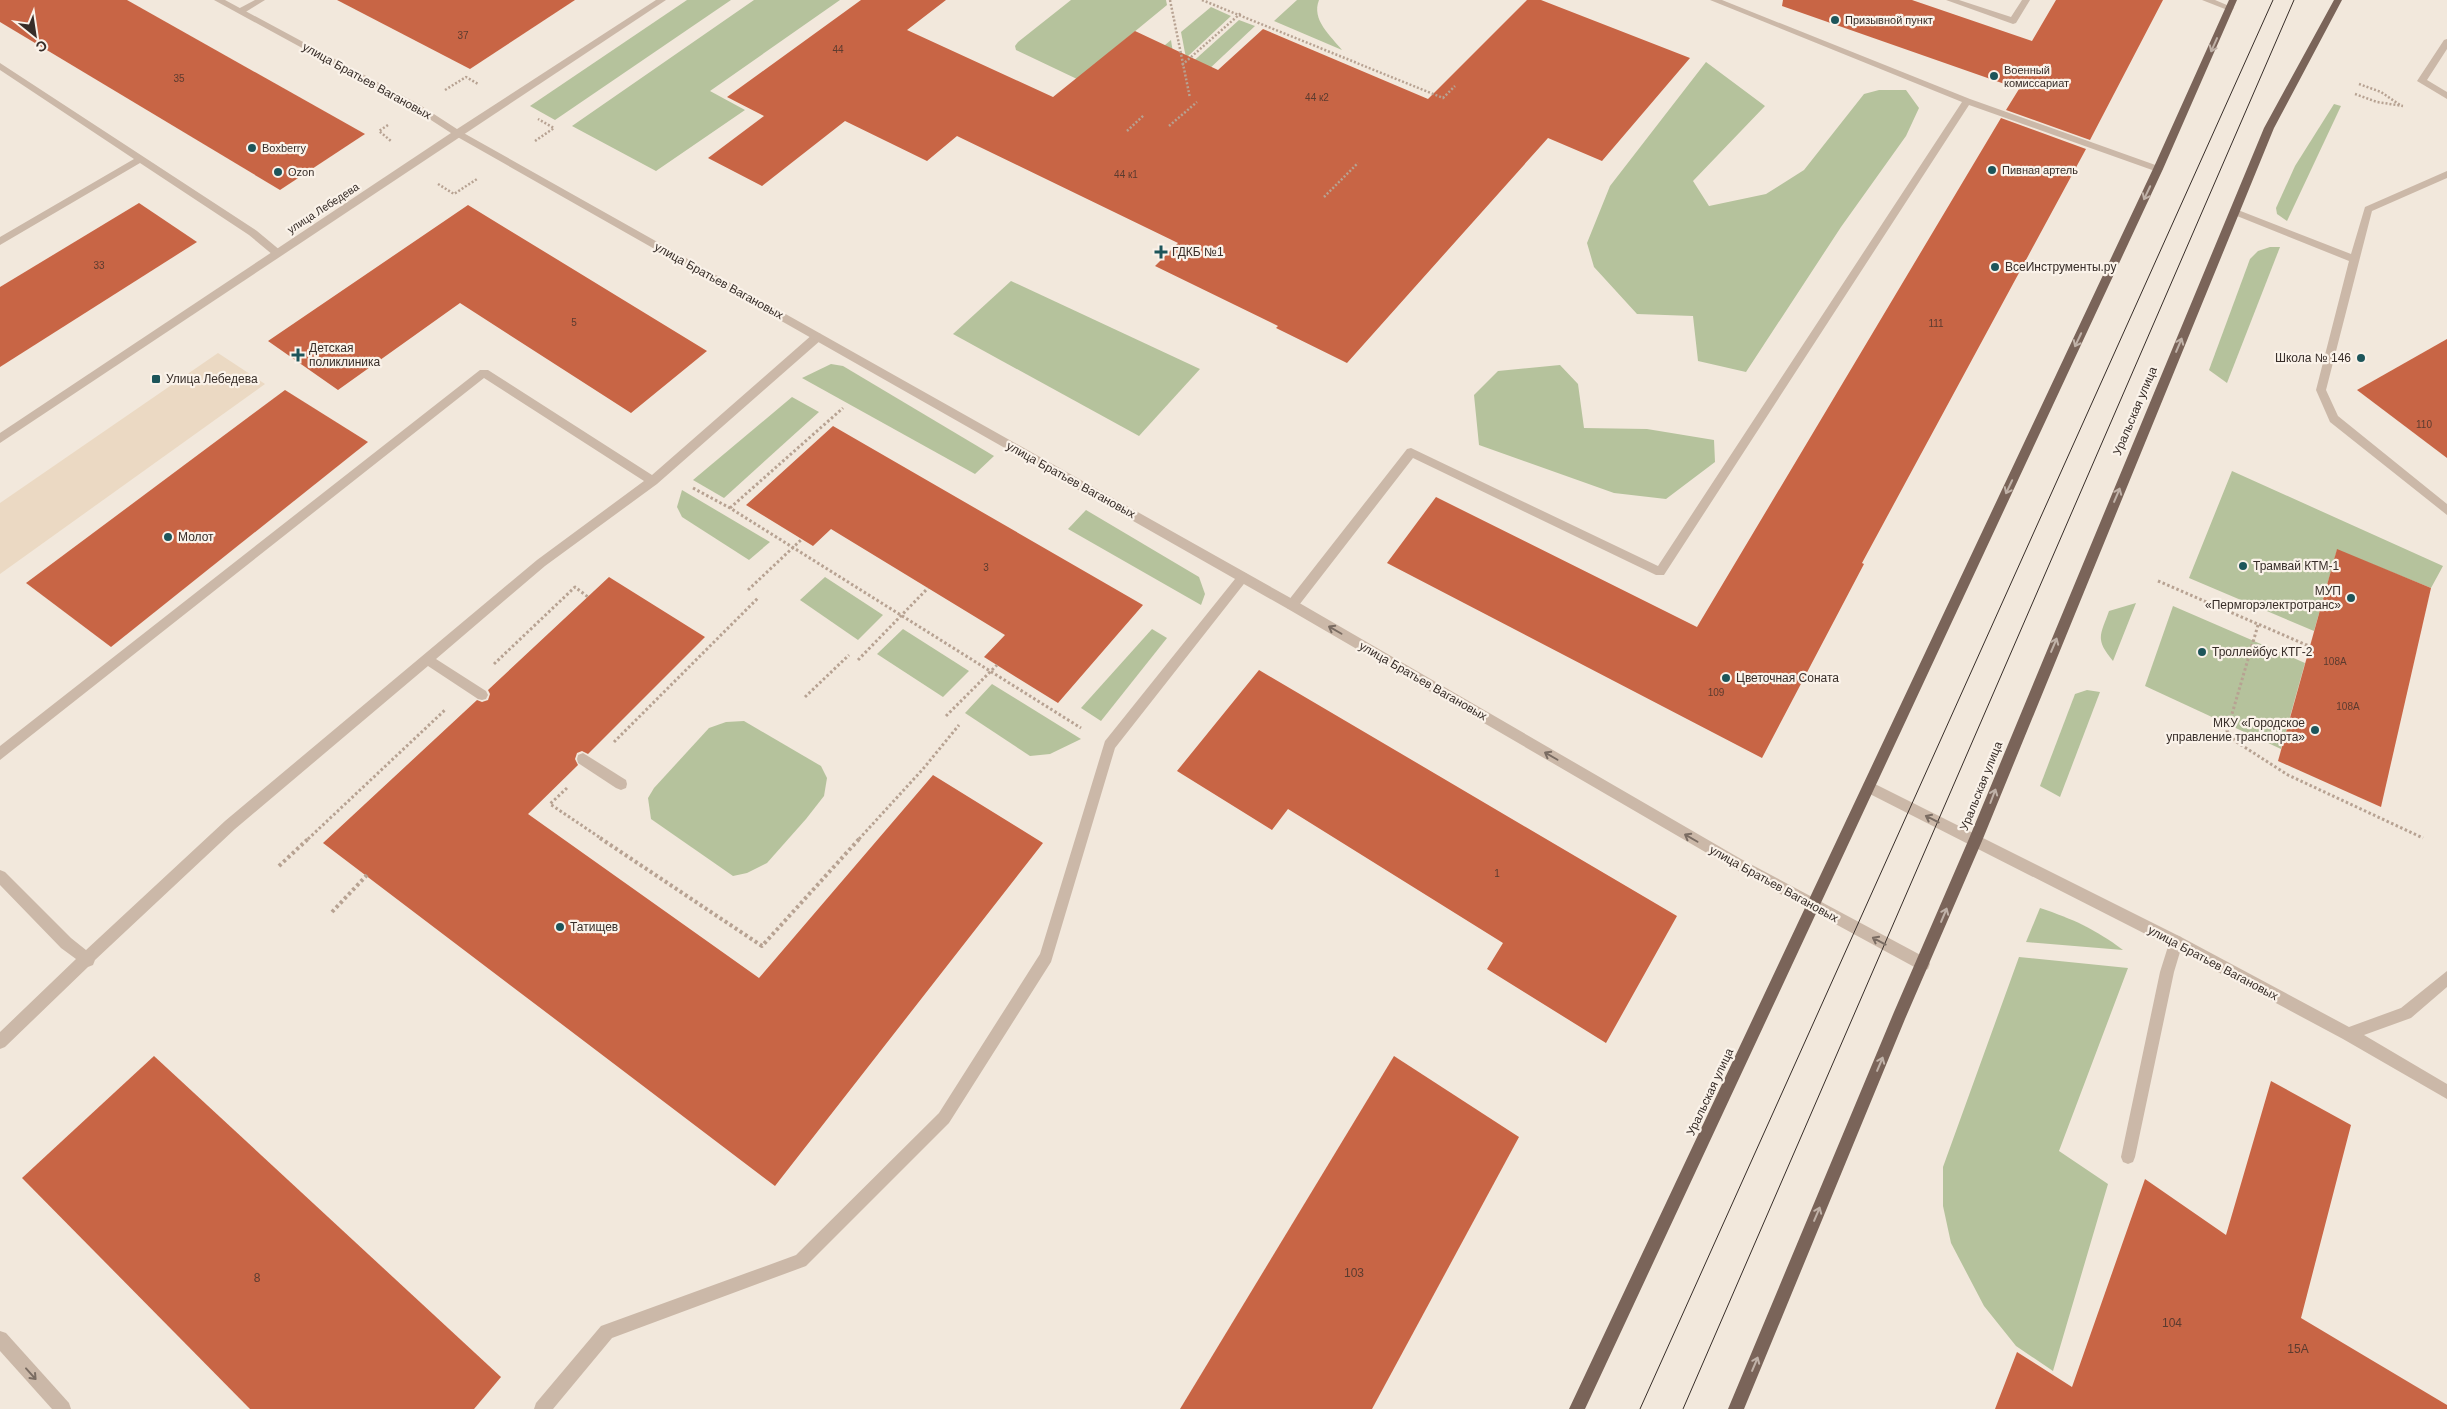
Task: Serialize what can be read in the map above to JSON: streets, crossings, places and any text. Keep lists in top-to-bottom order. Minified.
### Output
{"streets":{"main road":["Уральская улица"],"street":["улица Братьев Вагановых","улица Лебедева"]},"crossings":[["улица Братьев Вагановых","улица Лебедева"],["улица Братьев Вагановых","Уральская улица"]],"places":{"other":["Призывной пункт","Военный комиссариат","Boxberry","Пивная артель","Ozon","ВсеИнструменты.ру","Школа № 146","Молот","Трамвай КТМ-1","МУП «Пермгорэлектротранс»","Троллейбус КТГ-2","Цветочная Соната","МКУ «Городское управление транспорта»","Татищев"],"health":["ГДКБ №1","Детская поликлиника"],"transit":["Улица Лебедева"]},"house_numbers":["37","44","35","44 к2","44 к1","33","5","111","110","3","108А","109","108А","1","103","8","104","15А"],"north":"bottom right"}
